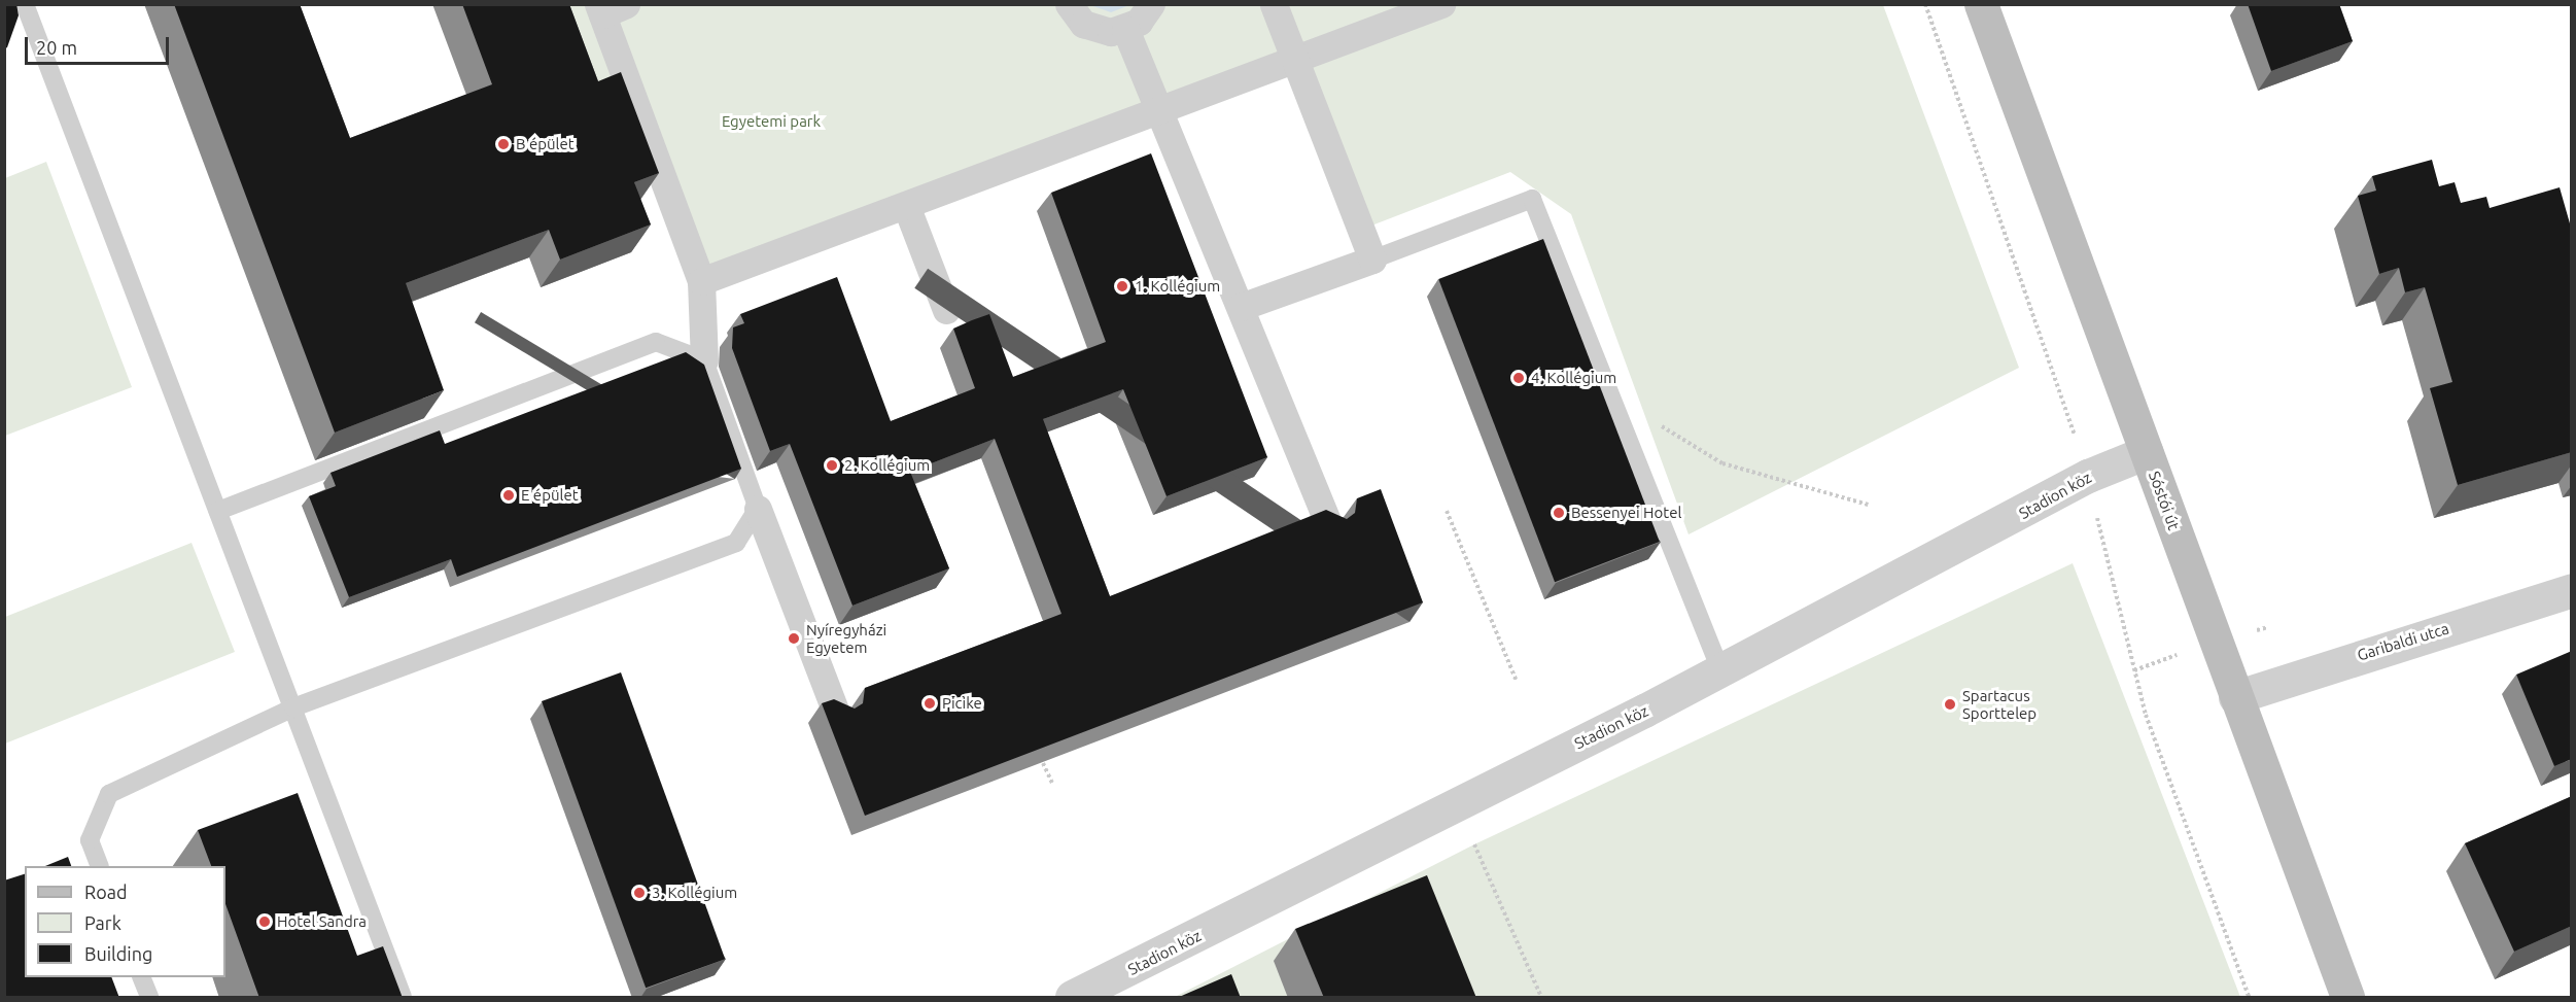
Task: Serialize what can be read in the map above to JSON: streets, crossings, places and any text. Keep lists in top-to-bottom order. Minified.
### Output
{"streets":{"main road":["Sóstói út"],"street":["Stadion köz","Garibaldi utca"]},"crossings":[["Stadion köz","Sóstói út"],["Sóstói út","Garibaldi utca"]],"parks":["Egyetemi park"],"places":["B épület","1. Kollégium","4. Kollégium","2. Kollégium","E épület","Bessenyei Hotel","Nyíregyházi Egyetem","Picike","Spartacus Sporttelep","3. Kollégium","Hotel Sandra"],"legend":["Road","Park","Building"],"scale_bar":"20 m"}
